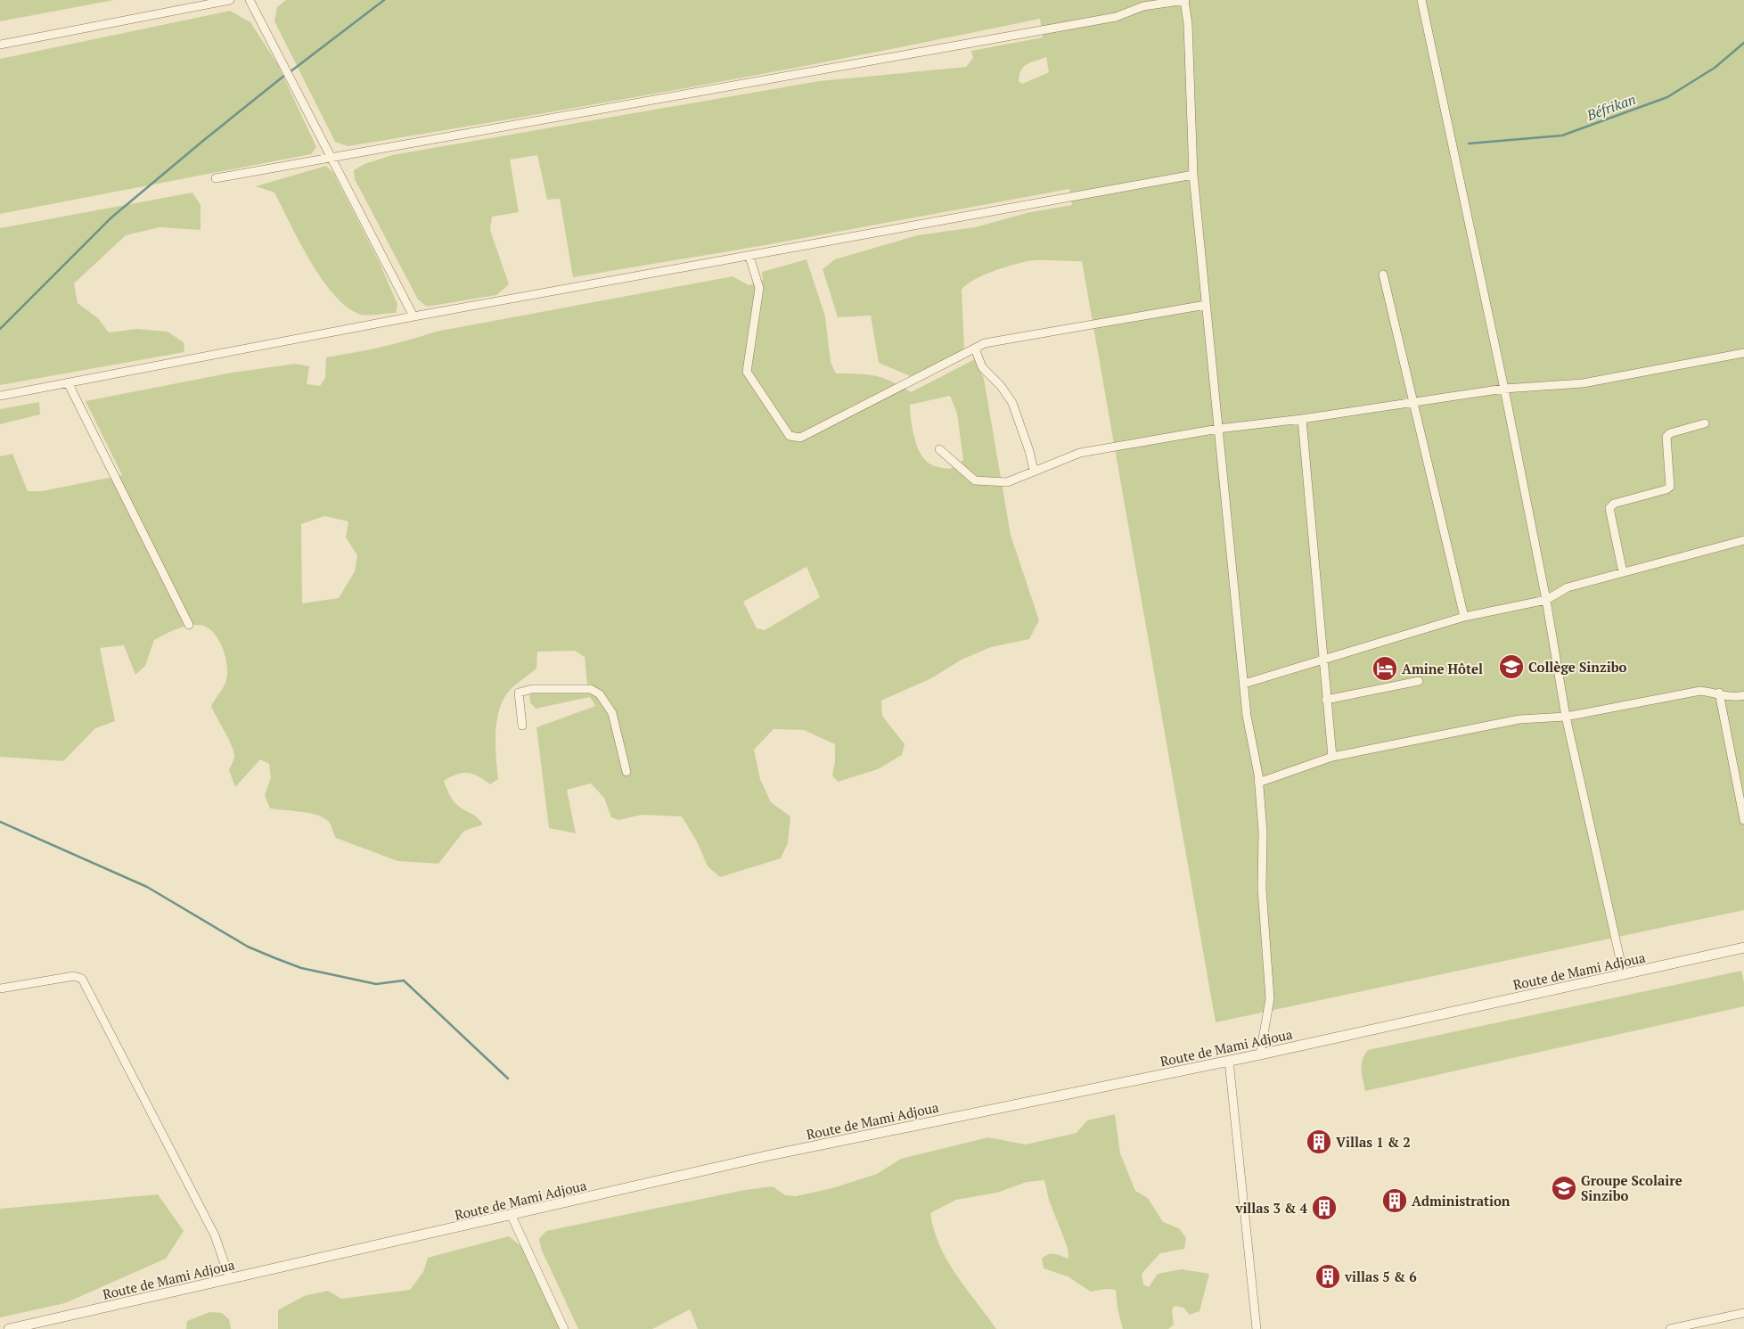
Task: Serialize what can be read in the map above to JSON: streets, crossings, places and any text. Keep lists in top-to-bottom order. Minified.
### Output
{"streets":{"street":["Route de Mami Adjoua"]},"water":["Béfrikan"],"places":{"school or university":["Collège Sinzibo","Groupe Scolaire Sinzibo"],"hotel":["Amine Hôtel"],"building":["Villas 1 & 2","Administration","villas 3 & 4","villas 5 & 6"]}}
